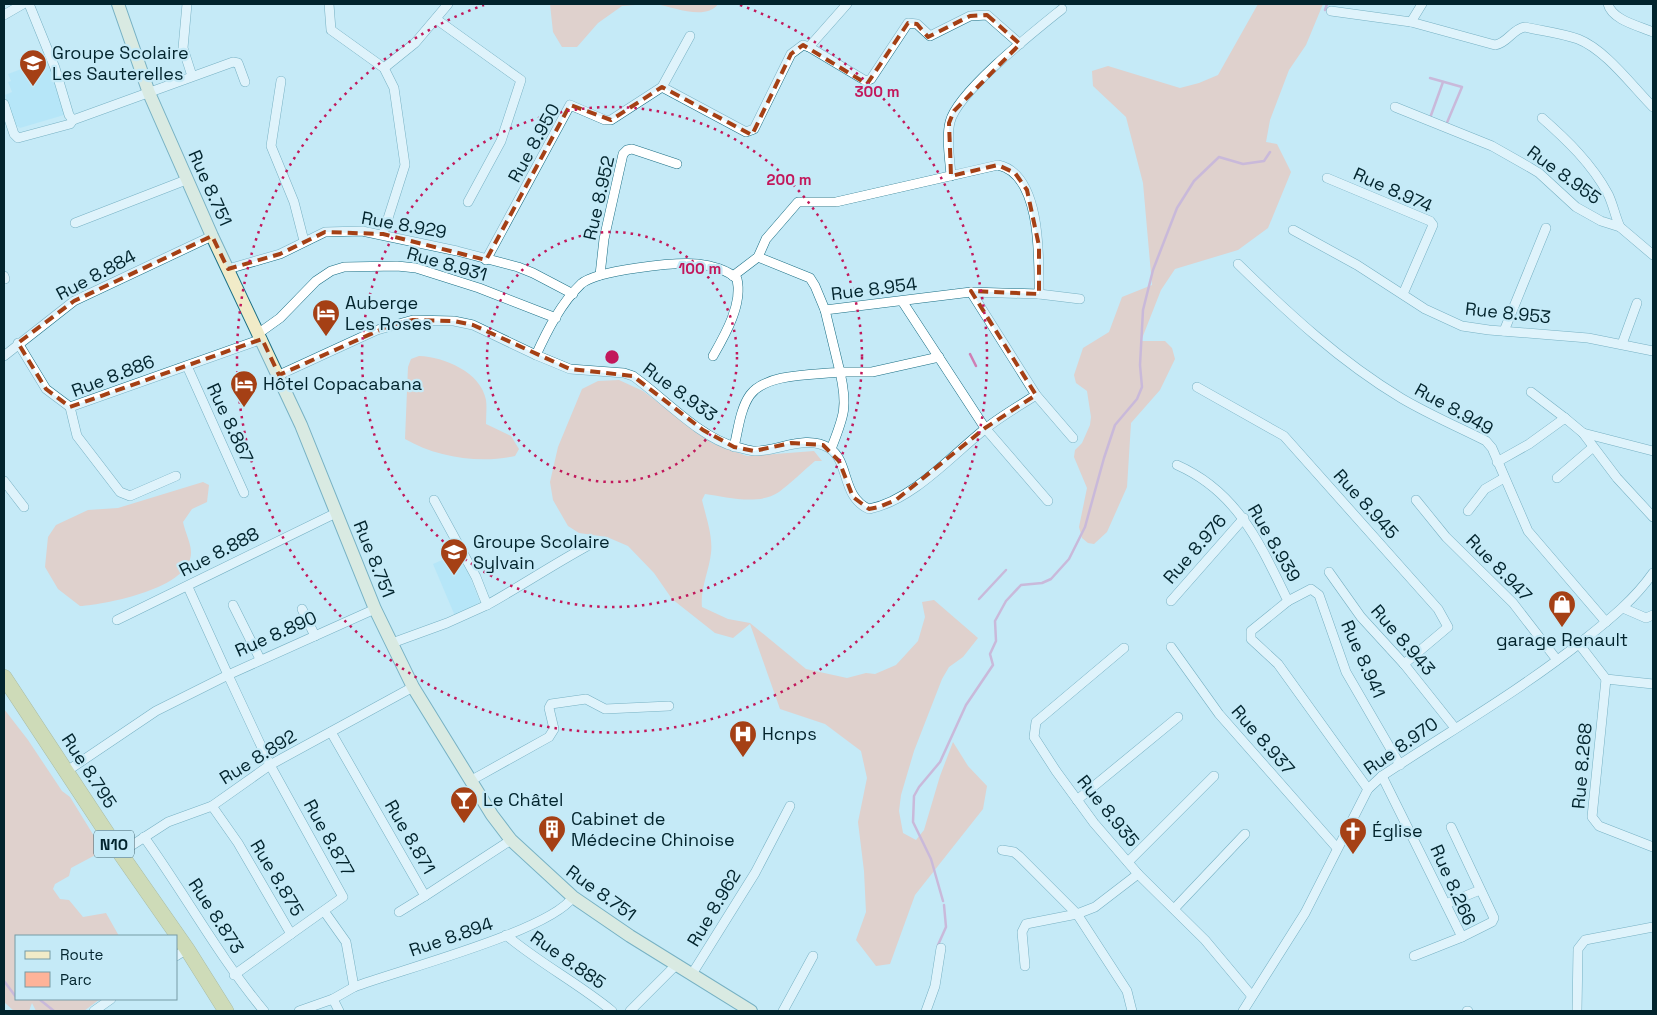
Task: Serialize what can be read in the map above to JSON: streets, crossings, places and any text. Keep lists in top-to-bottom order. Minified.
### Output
{"streets":{"highway":["Rue 8.795","N10"],"main road":["Rue 8.751"],"street":["Rue 8.950","Rue 8.955","Rue 8.974","Rue 8.952","Rue 8.929","Rue 8.931","Rue 8.884","Rue 8.954","Rue 8.953","Rue 8.886","Rue 8.933","Rue 8.949","Rue 8.867","Rue 8.945","Rue 8.939","Rue 8.976","Rue 8.888","Rue 8.947","Rue 8.890","Rue 8.943","Rue 8.941","Rue 8.937","Rue 8.970","Rue 8.892","Rue 8.268","Rue 8.935","Rue 8.871","Rue 8.877","Rue 8.875","Rue 8.266","Rue 8.962","Rue 8.873","Rue 8.894","Rue 8.885"]},"crossings":[["Rue 8.950","Rue 8.929"],["Rue 8.751","Rue 8.929"],["Rue 8.751","Rue 8.931"],["Rue 8.751","Rue 8.884"],["Rue 8.751","Rue 8.886"],["Rue 8.751","Rue 8.933"],["Rue 8.751","Rue 8.888"],["Rue 8.751","Rue 8.890"],["Rue 8.751","Rue 8.892"],["Rue 8.751","Rue 8.871"],["Rue 8.751","Rue 8.962"],["Rue 8.751","Rue 8.894"],["Rue 8.974","Rue 8.953"],["Rue 8.931","Rue 8.886"],["Rue 8.954","Rue 8.933"],["Rue 8.886","Rue 8.867"],["Rue 8.949","Rue 8.970"],["Rue 8.945","Rue 8.943"],["Rue 8.939","Rue 8.976"],["Rue 8.939","Rue 8.941"],["Rue 8.939","Rue 8.970"],["Rue 8.947","Rue 8.970"],["Rue 8.890","Rue 8.892"],["Rue 8.890","Rue 8.877"],["Rue 8.943","Rue 8.970"],["Rue 8.941","Rue 8.970"],["Rue 8.937","Rue 8.970"],["Rue 8.970","Rue 8.935"],["Rue 8.970","Rue 8.266"],["Rue 8.892","Rue 8.795"],["Rue 8.892","Rue 8.871"],["Rue 8.892","Rue 8.877"],["Rue 8.892","Rue 8.875"],["Rue 8.892","Rue 8.873"],["Rue 8.877","Rue 8.875"],["Rue 8.875","Rue 8.873"],["Rue 8.894","Rue 8.885"]],"places":{"school or university":["Groupe Scolaire Les Sauterelles","Groupe Scolaire Sylvain"],"hotel":["Auberge Les Roses","Hôtel Copacabana"],"shop":["garage Renault"],"hospital":["Hcnps"],"bar":["Le Châtel"],"building":["Cabinet de Médecine Chinoise"],"church":["Église"]},"legend":["Route","Parc"],"rings":["300 m","200 m","100 m"]}
